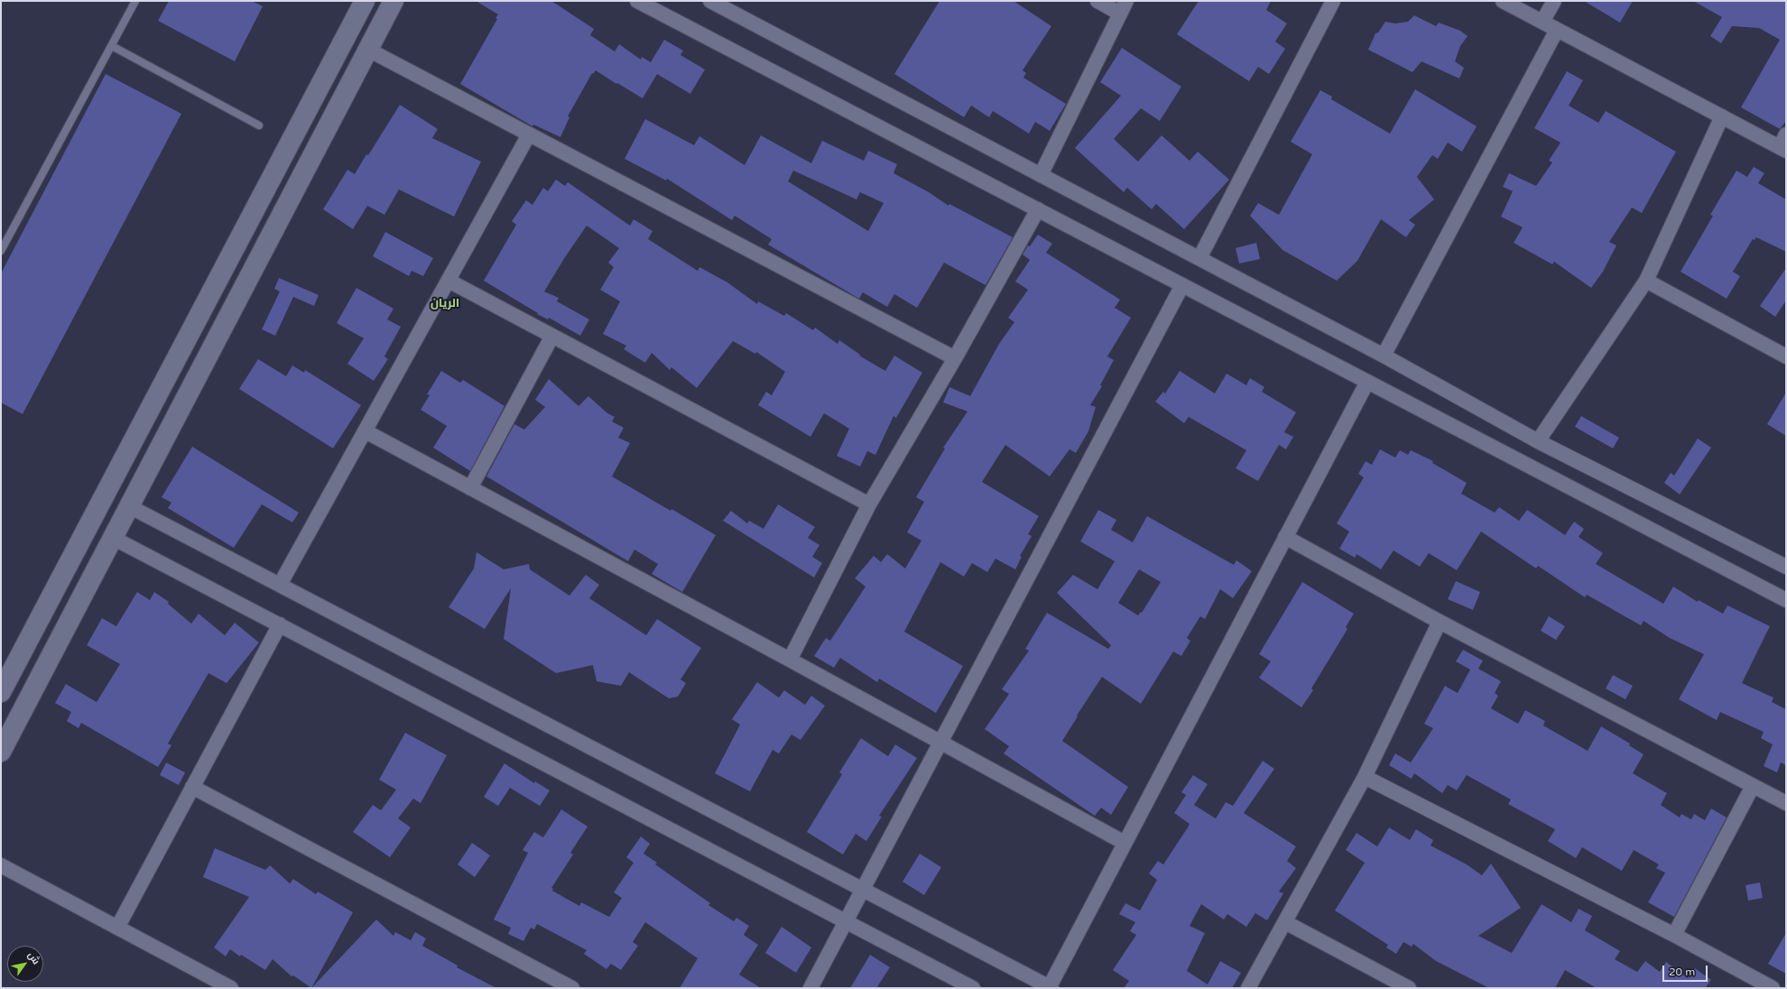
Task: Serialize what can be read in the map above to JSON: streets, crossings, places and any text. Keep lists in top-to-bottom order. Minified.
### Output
{"districts":["الريان"],"scale_bar":"20 m","north":"top right"}
